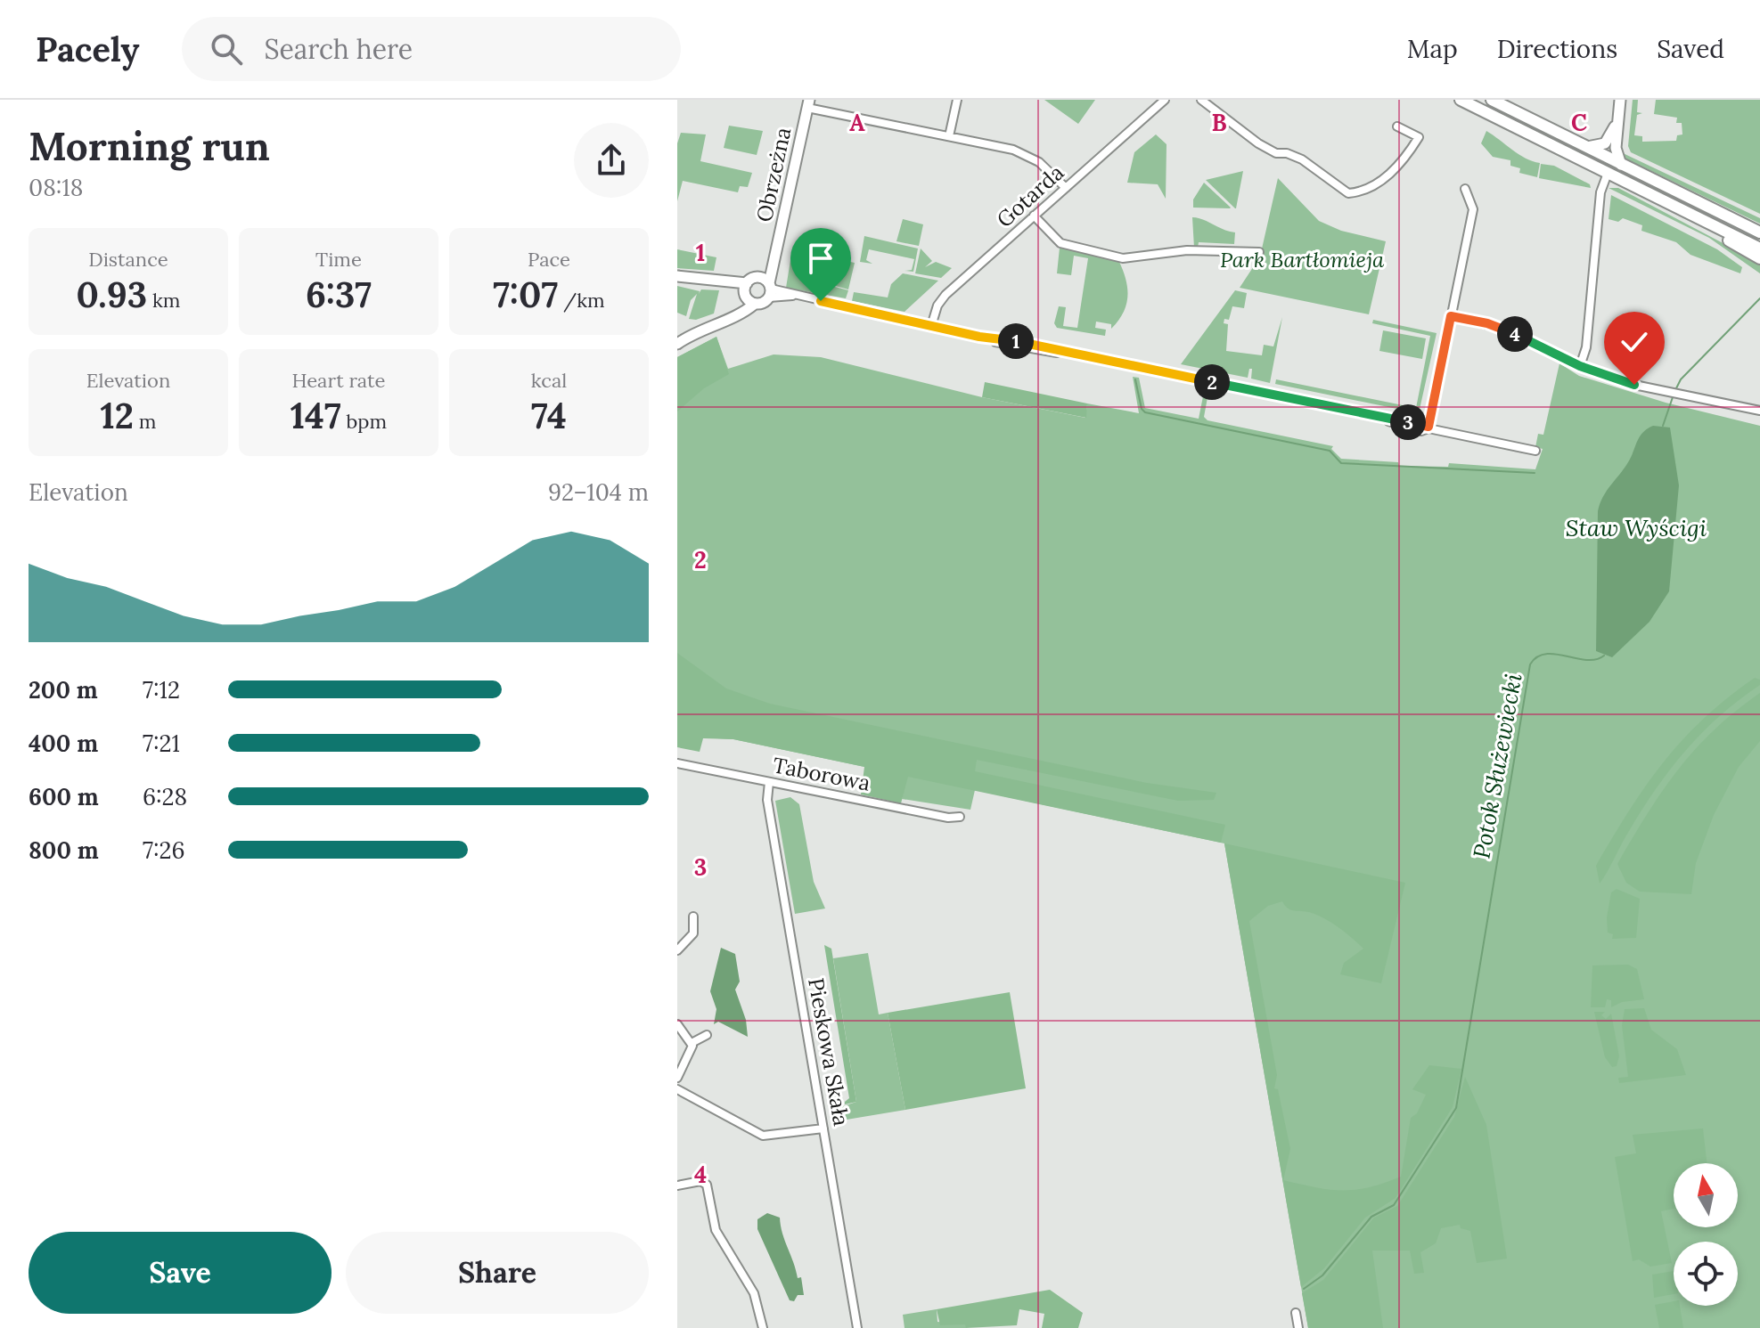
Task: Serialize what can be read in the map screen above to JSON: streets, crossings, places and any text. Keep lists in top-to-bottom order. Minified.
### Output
{"streets":{"street":["Obrzeżna","Gotarda","Taborowa","Pieskowa Skała"]},"crossings":[["Taborowa","Pieskowa Skała"]],"water":["Staw Wyścigi","Potok Służewiecki"],"parks":["Park Bartłomieja"],"north":"top","page":{"header":"Pacely","search":"Search here","nav":["Map","Directions","Saved"],"heading":["Morning run","08:18"],"stats":[["Distance","0.93 km"],["Time","6:37"],["Pace","7:07 /km"],["Elevation","12 m"],["Heart rate","147 bpm"],["kcal","74"]],"pins":["4","1","2","3"],"chart":["Elevation","92–104 m"],"list":[{"name":"200 m","note":"7:12"},{"name":"400 m","note":"7:21"},{"name":"600 m","note":"6:28"},{"name":"800 m","note":"7:26"}],"buttons":["Save","Share"]},"grid":{"columns":["A","B","C"],"rows":["1","2","3","4"]}}
